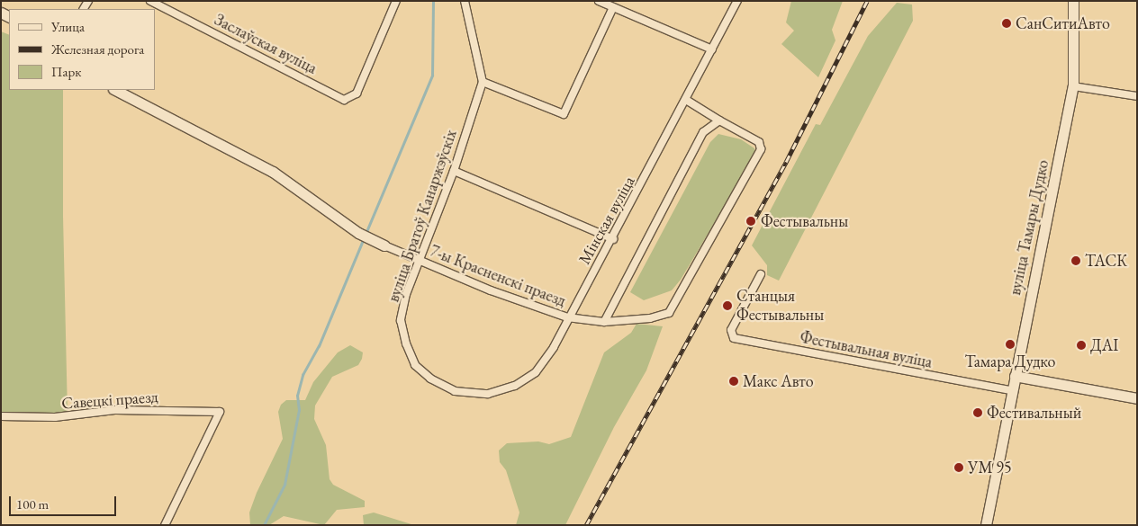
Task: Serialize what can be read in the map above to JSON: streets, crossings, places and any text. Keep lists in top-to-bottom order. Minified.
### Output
{"streets":{"street":["Заслаўская вуліца","вуліца Братоў Канаржэўскіх","Мінская вуліца","вуліца Тамары Дудко","7-ы Красненскі праезд","Фестывальная вуліца","Савецкі праезд"]},"crossings":[["вуліца Братоў Канаржэўскіх","Мінская вуліца"],["вуліца Братоў Канаржэўскіх","7-ы Красненскі праезд"],["Мінская вуліца","7-ы Красненскі праезд"],["вуліца Тамары Дудко","Фестывальная вуліца"]],"places":["СанСитиАвто","Фестывальны","ТАСК","Станцыя Фестывальны","Тамара Дудко","ДАІ","Макс Авто","Фестивальный","УМ 95"],"legend":["Улица","Железная дорога","Парк"],"scale_bar":"100 m"}
